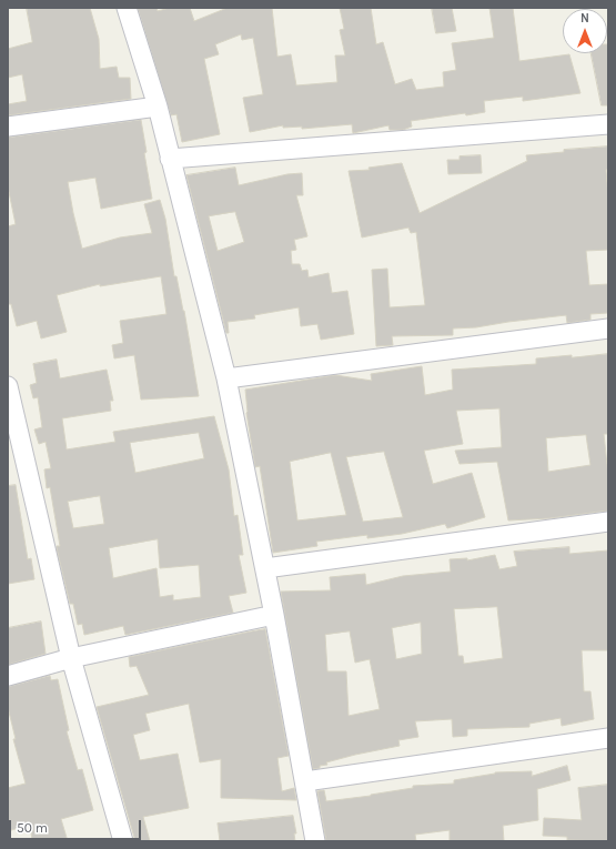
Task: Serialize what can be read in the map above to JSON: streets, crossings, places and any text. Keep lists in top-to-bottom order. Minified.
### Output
{"scale_bar":"50 m","north":"top"}
